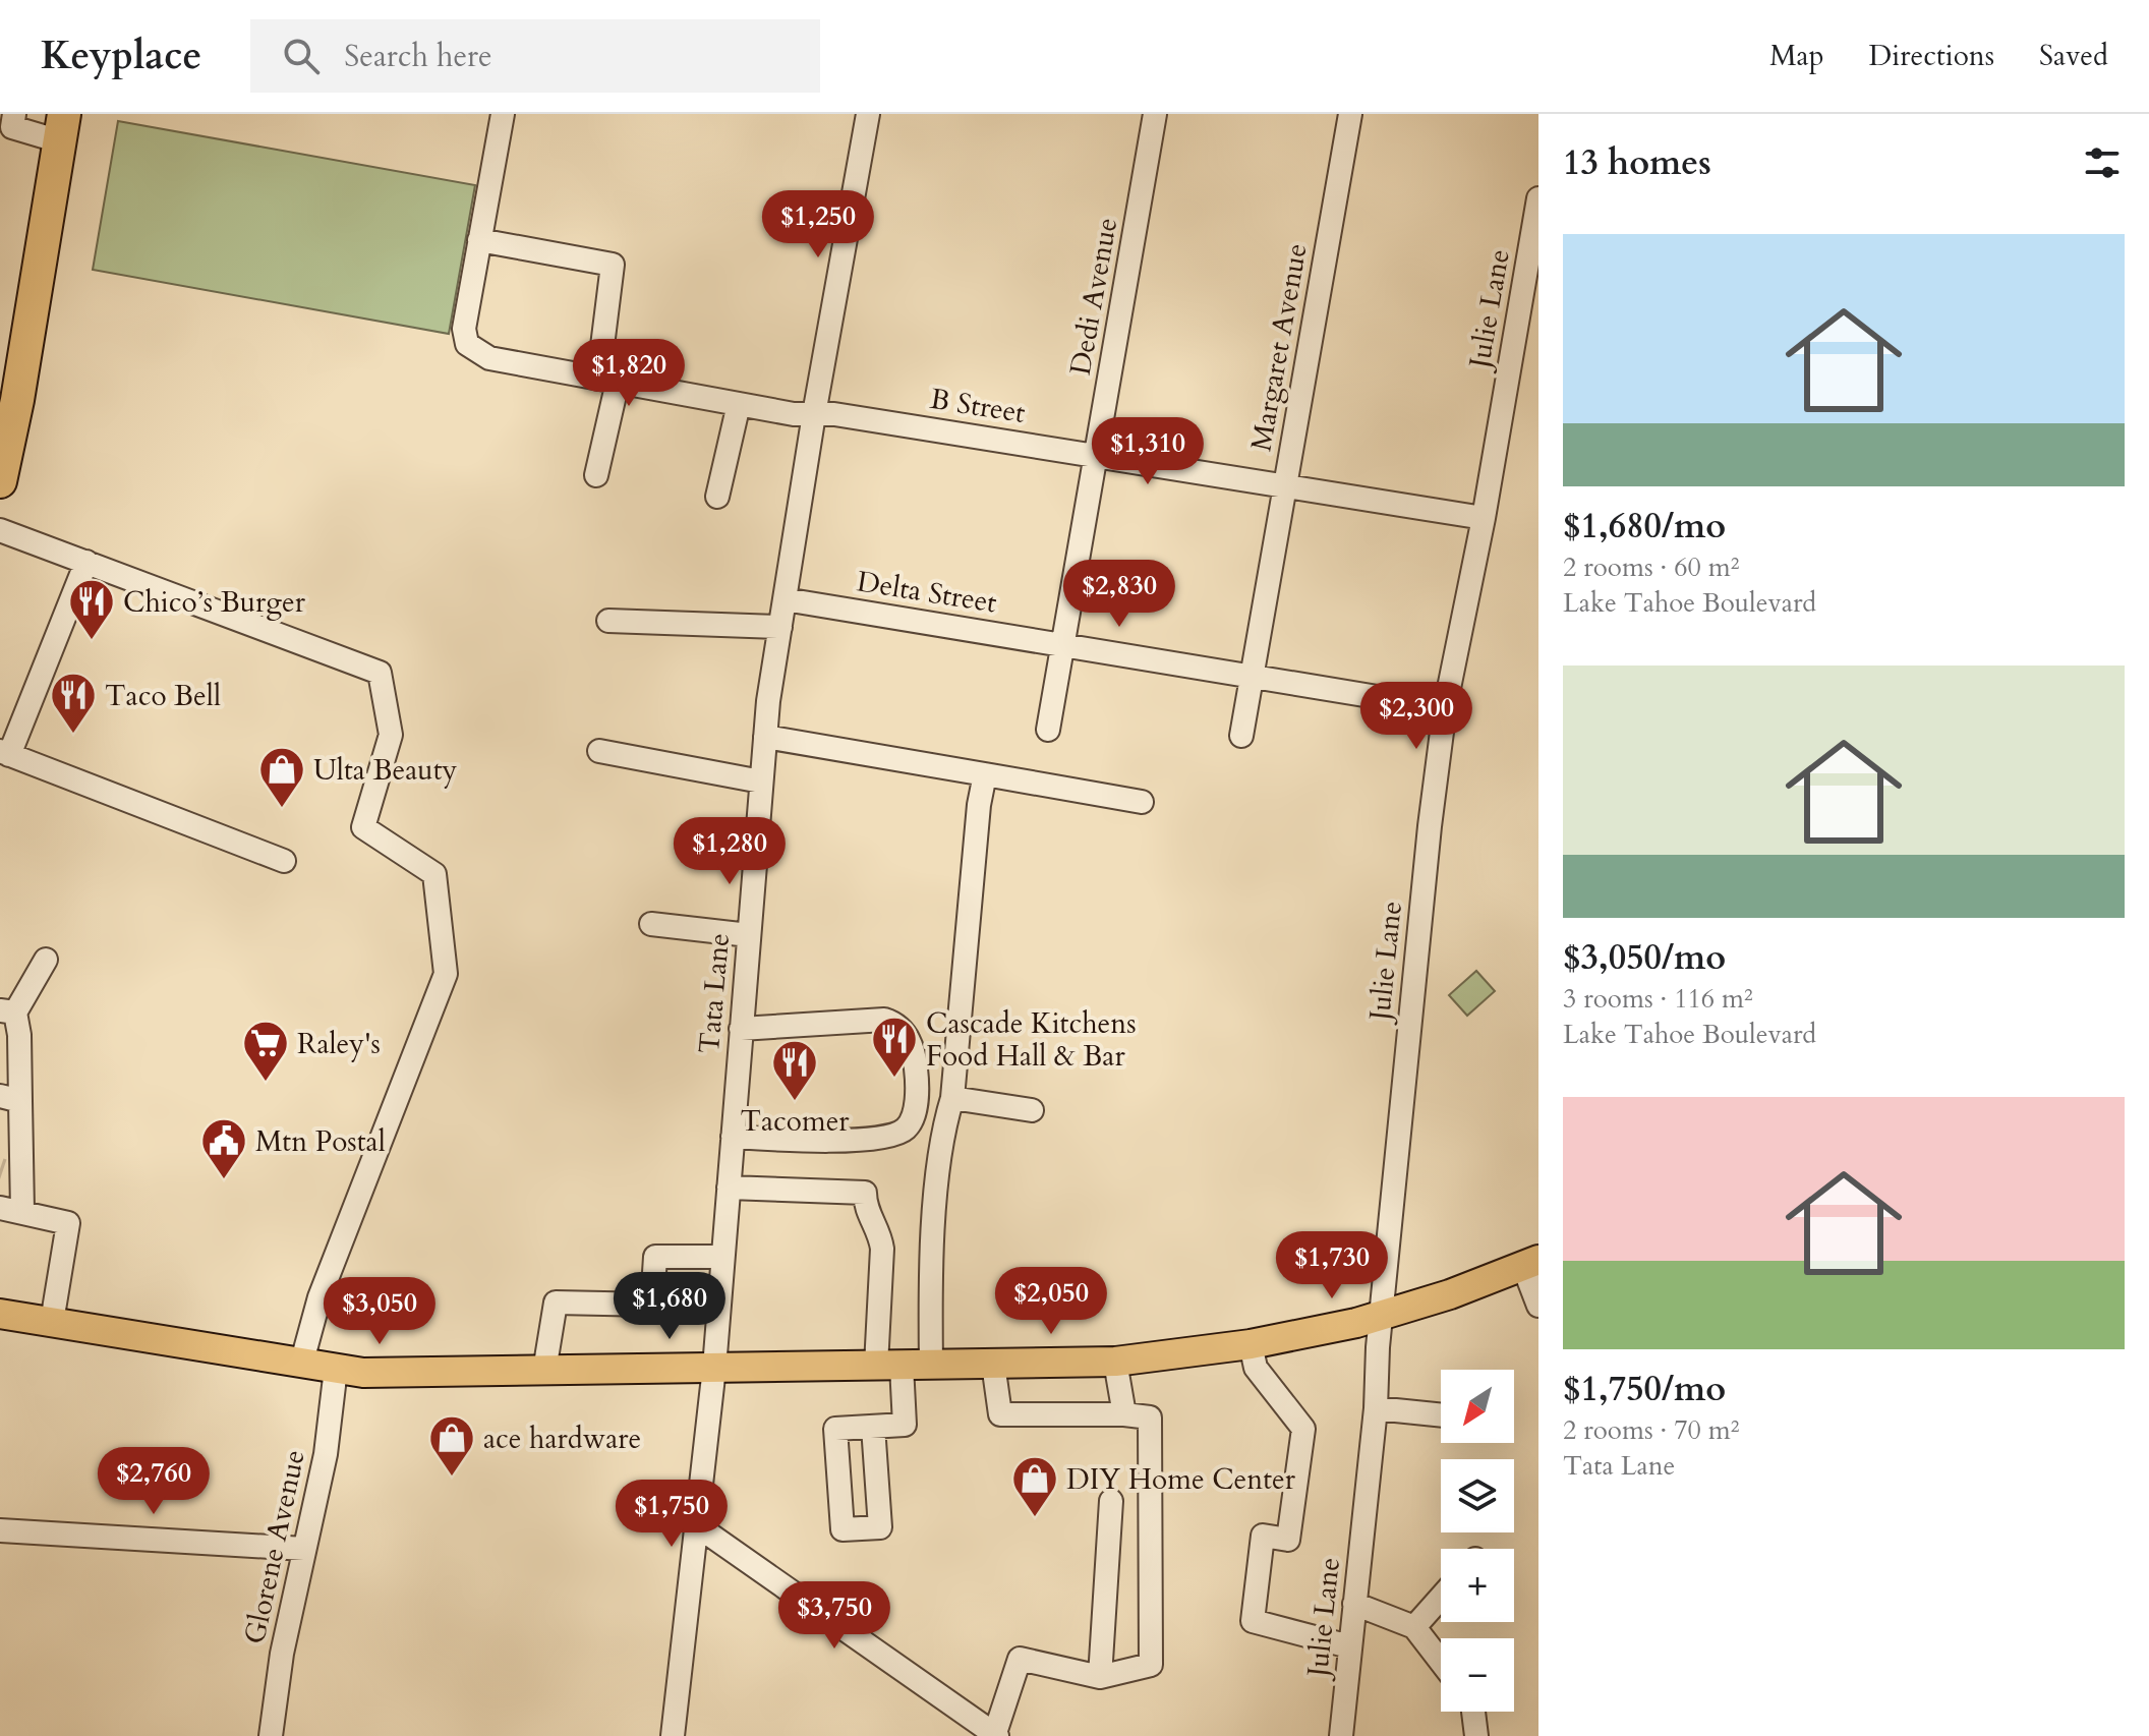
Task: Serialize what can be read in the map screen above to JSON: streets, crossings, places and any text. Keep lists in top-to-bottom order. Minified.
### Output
{"streets":{"street":["Dedi Avenue","Julie Lane","Margaret Avenue","B Street","Delta Street","Tata Lane","Glorene Avenue"]},"crossings":[["Dedi Avenue","B Street"],["Dedi Avenue","Delta Street"],["Julie Lane","B Street"],["Julie Lane","Delta Street"],["Margaret Avenue","B Street"],["Margaret Avenue","Delta Street"],["B Street","Tata Lane"],["Delta Street","Tata Lane"]],"places":{"restaurant":["Chico’s Burger","Taco Bell","Cascade Kitchens Food Hall & Bar","Tacomer"],"shop":["Ulta Beauty","ace hardware","DIY Home Center"],"supermarket":["Raley's"],"public building":["Mtn Postal"]},"north":"bottom left","page":{"header":"Keyplace","search":"Search here","nav":["Map","Directions","Saved"],"heading":"13 homes","price":["$1,250","$1,820","$1,310","$2,830","$2,300","$1,280","$1,730","$2,050","$1,680","$3,050","$2,760","$1,750","$3,750"],"list":[{"name":"$1,680/mo","note":"2 rooms · 60 m² · Lake Tahoe Boulevard"},{"name":"$3,050/mo","note":"3 rooms · 116 m² · Lake Tahoe Boulevard"},{"name":"$1,750/mo","note":"2 rooms · 70 m² · Tata Lane"}],"map_buttons":["+","−"]}}
